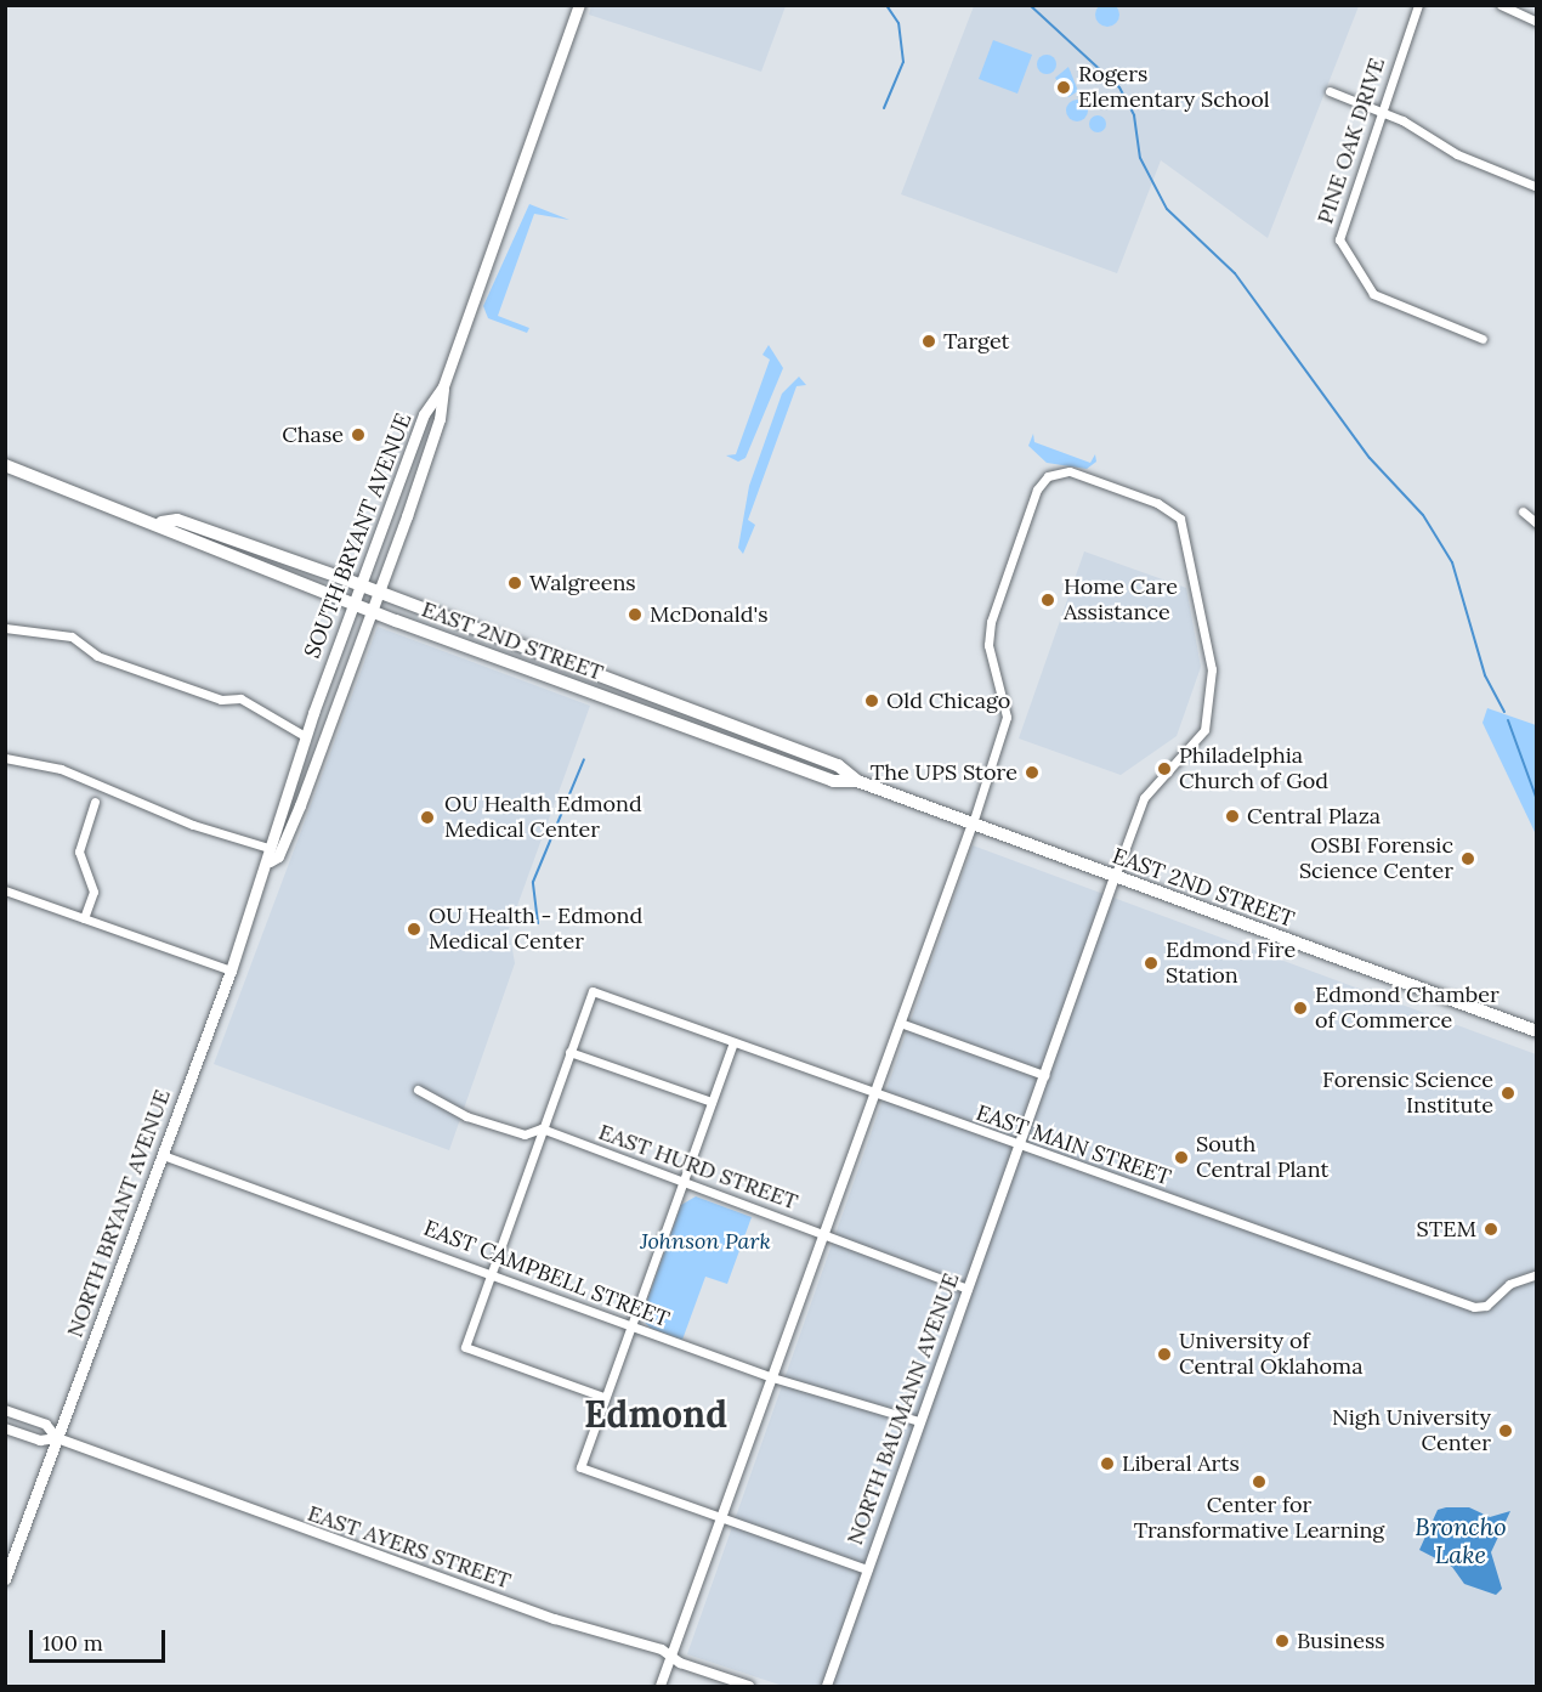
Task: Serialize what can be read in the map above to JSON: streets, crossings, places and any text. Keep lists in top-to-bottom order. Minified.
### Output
{"streets":{"main road":["SOUTH BRYANT AVENUE","EAST 2ND STREET","NORTH BRYANT AVENUE"],"street":["PINE OAK DRIVE","EAST MAIN STREET","EAST HURD STREET","EAST CAMPBELL STREET","NORTH BAUMANN AVENUE","EAST AYERS STREET"]},"crossings":[["SOUTH BRYANT AVENUE","EAST 2ND STREET"],["SOUTH BRYANT AVENUE","NORTH BRYANT AVENUE"],["EAST 2ND STREET","NORTH BAUMANN AVENUE"],["EAST MAIN STREET","NORTH BAUMANN AVENUE"],["EAST HURD STREET","NORTH BAUMANN AVENUE"],["NORTH BRYANT AVENUE","EAST CAMPBELL STREET"],["NORTH BRYANT AVENUE","EAST AYERS STREET"],["EAST CAMPBELL STREET","NORTH BAUMANN AVENUE"]],"districts":["Edmond"],"water":["Broncho Lake"],"parks":["Johnson Park"],"places":["Rogers Elementary School","Target","Chase","Walgreens","Home Care Assistance","McDonald's","Old Chicago","Philadelphia Church of God","The UPS Store","Central Plaza","OU Health Edmond Medical Center","OSBI Forensic Science Center","OU Health - Edmond Medical Center","Edmond Fire Station","Edmond Chamber of Commerce","Forensic Science Institute","South Central Plant","STEM","University of Central Oklahoma","Nigh University Center","Liberal Arts","Center for Transformative Learning","Business"],"scale_bar":"100 m"}
